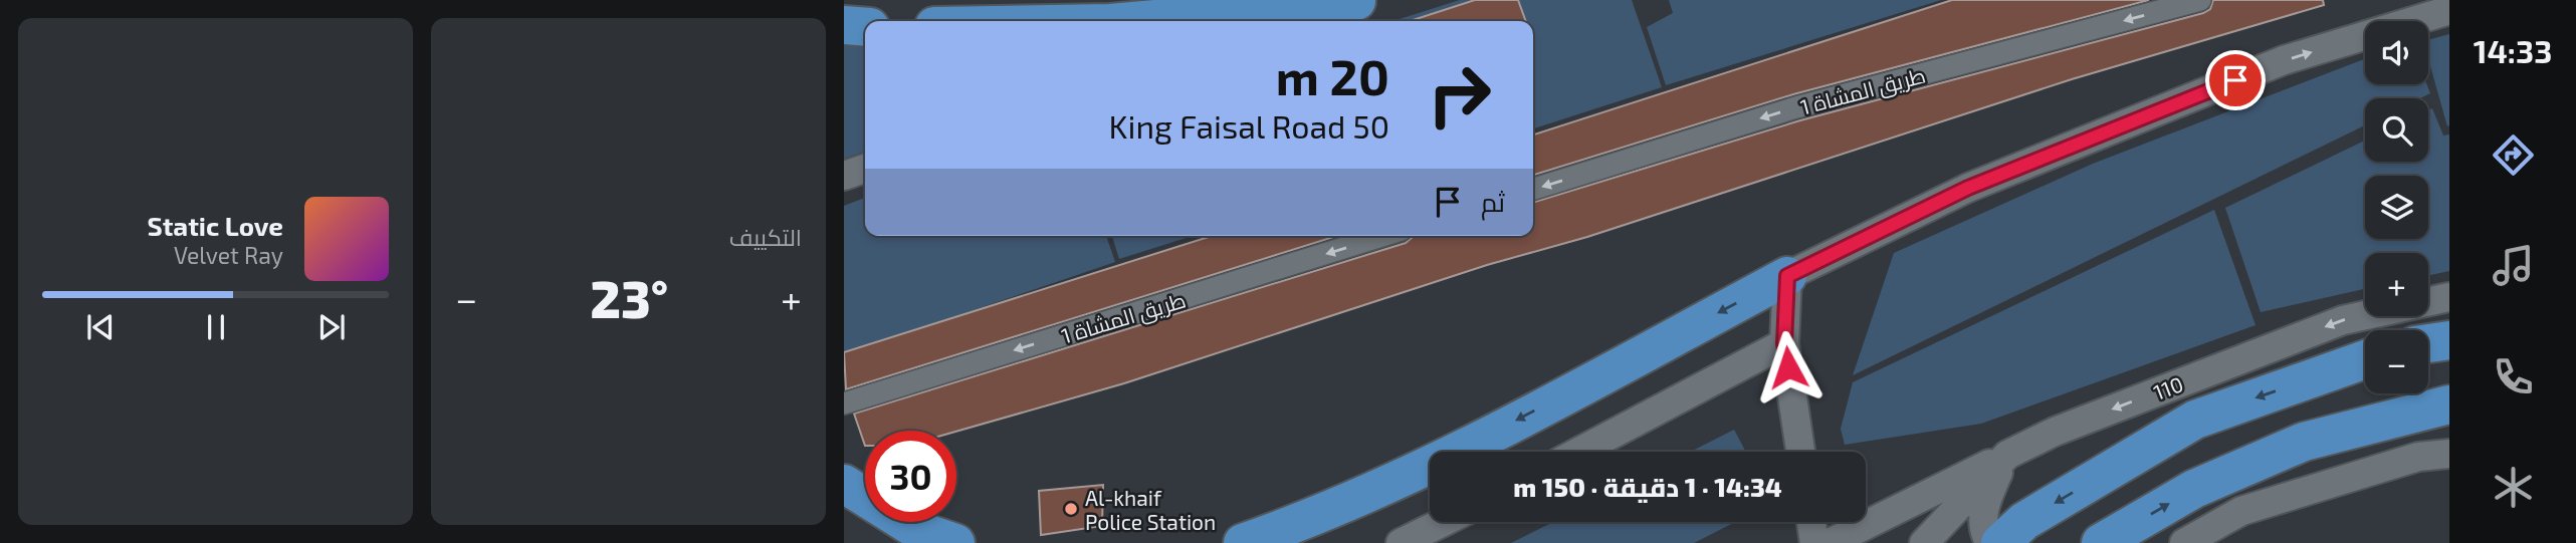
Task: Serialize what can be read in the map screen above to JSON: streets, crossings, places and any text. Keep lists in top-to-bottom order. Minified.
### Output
{"streets":{"street":["طريق المشاة 1","110"]},"places":["Al-khaif Police Station"],"page":{"tabs":"14:33","tile":"التكييف","map_buttons":["+","−"],"turn":["20 m","King Faisal Road 50"],"then":"ثم","song":["Static Love","Velvet Ray"],"heat":["−","23°","+"],"limit":"30","trip":"14:34 · 1 دقيقة · 150 m"}}
